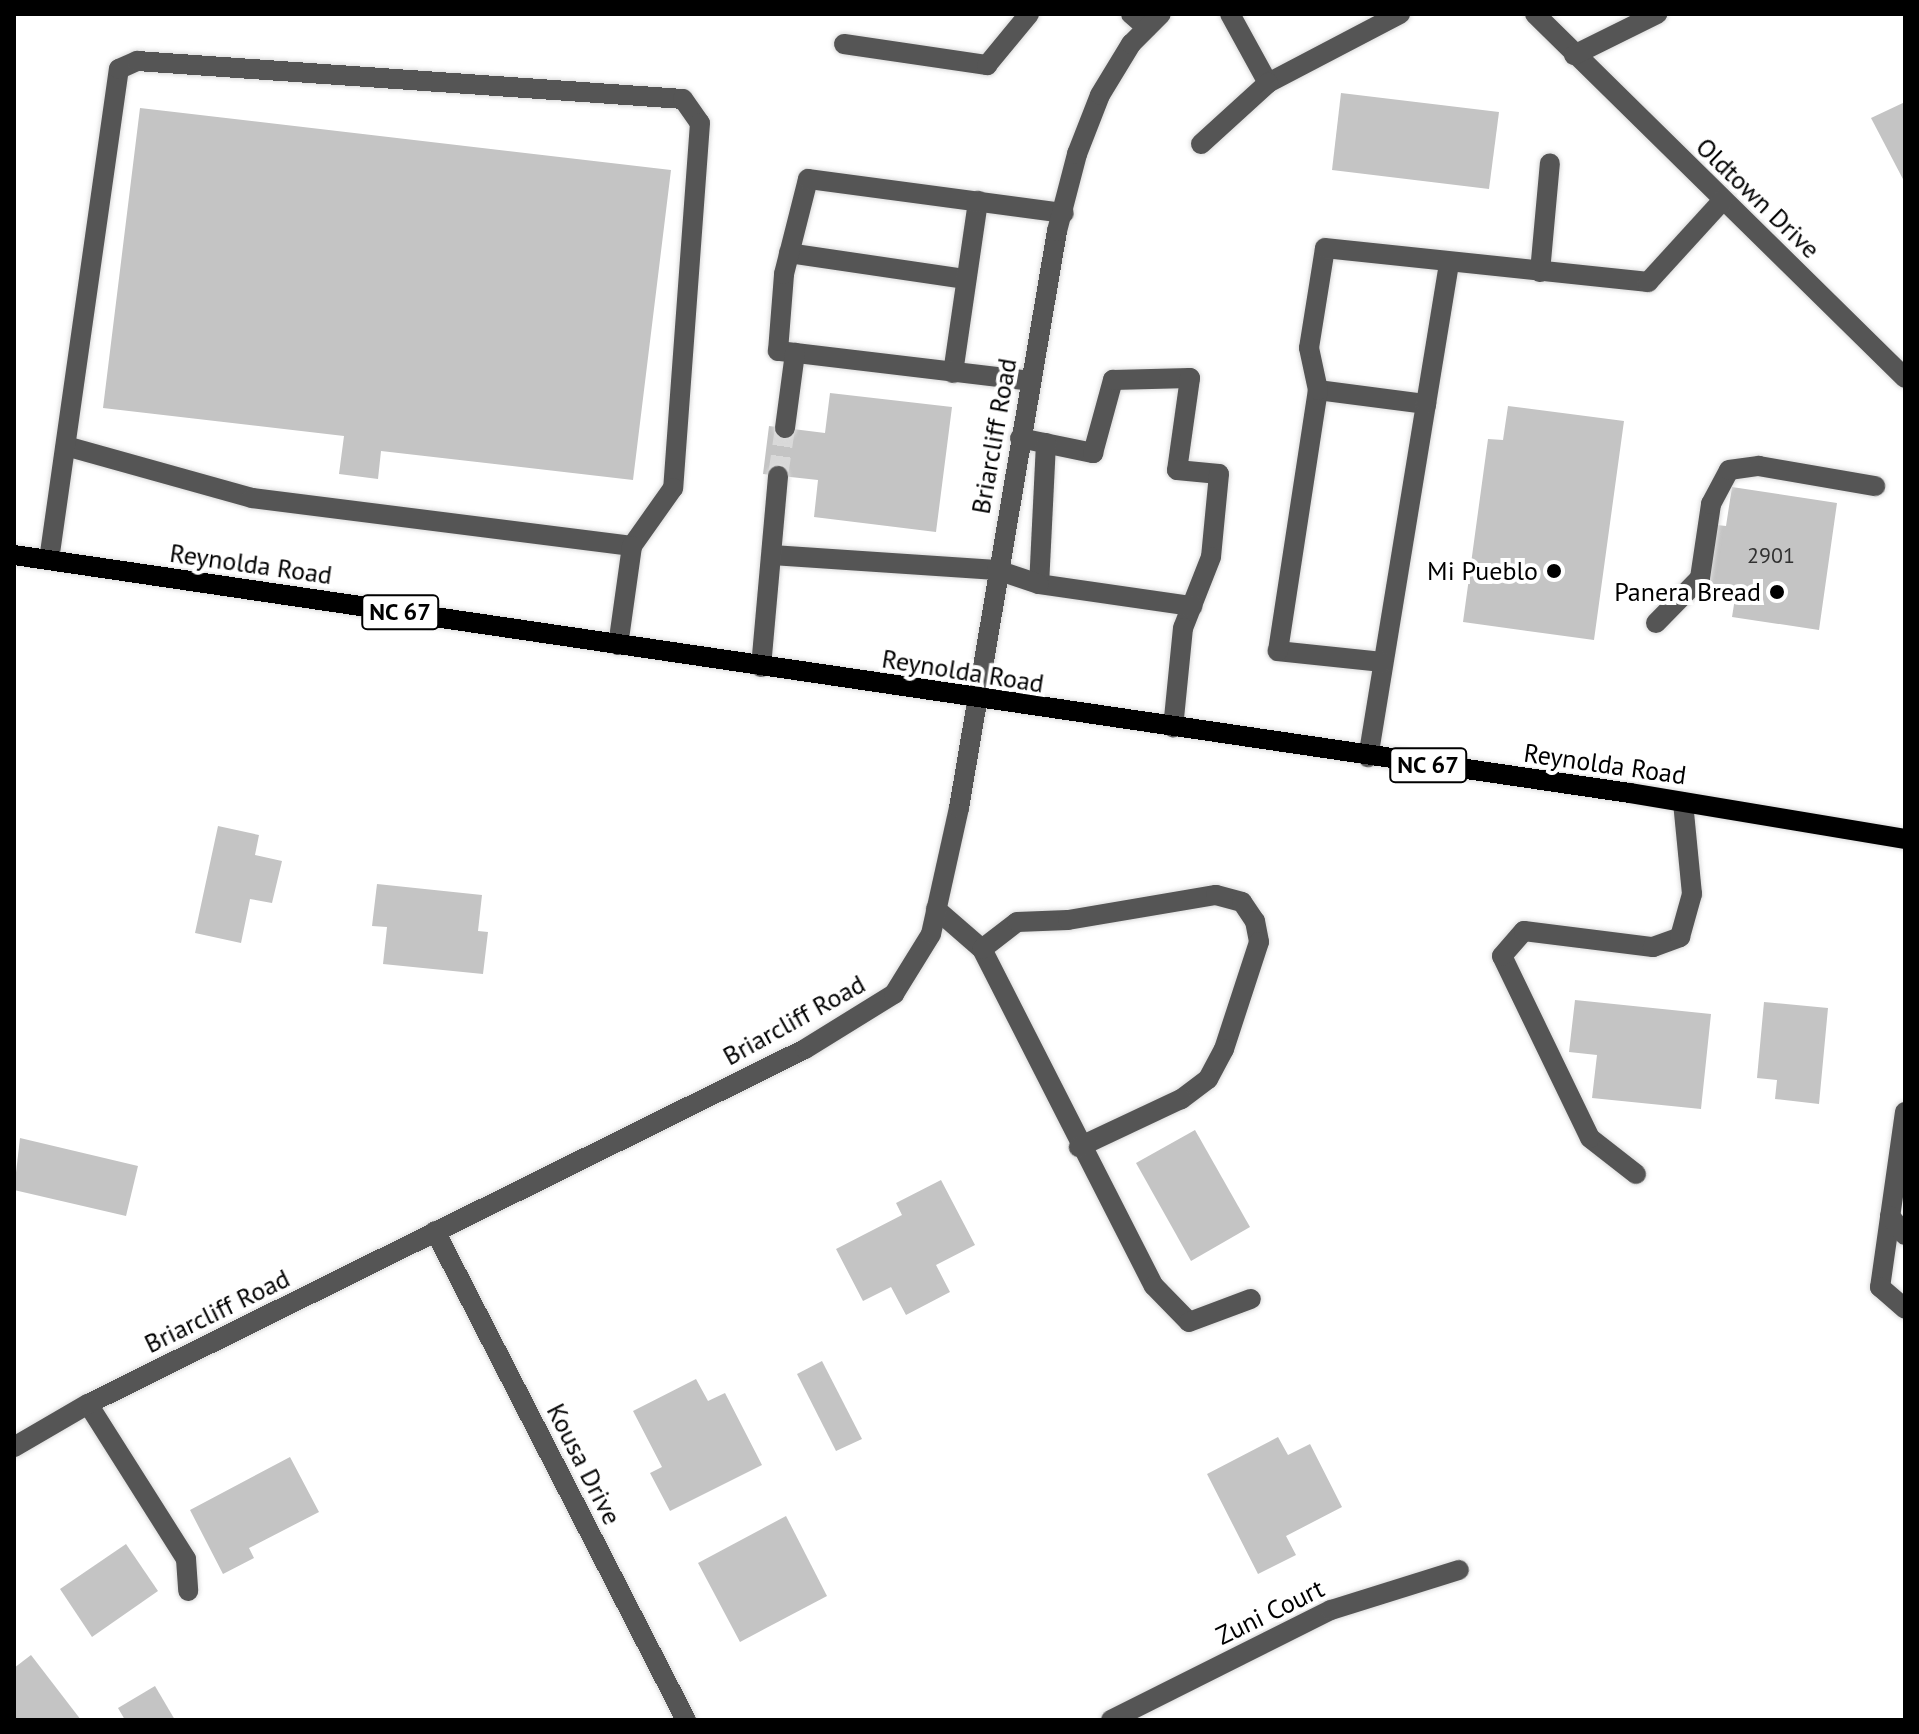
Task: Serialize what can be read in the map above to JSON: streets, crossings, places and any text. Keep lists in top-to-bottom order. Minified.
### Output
{"streets":{"main road":["Reynolda Road","NC 67"],"street":["Oldtown Drive","Briarcliff Road","Kousa Drive","Zuni Court"]},"crossings":[["Briarcliff Road","Reynolda Road"],["Briarcliff Road","Kousa Drive"]],"places":["Mi Pueblo","Panera Bread"],"house_numbers":["2901"]}
